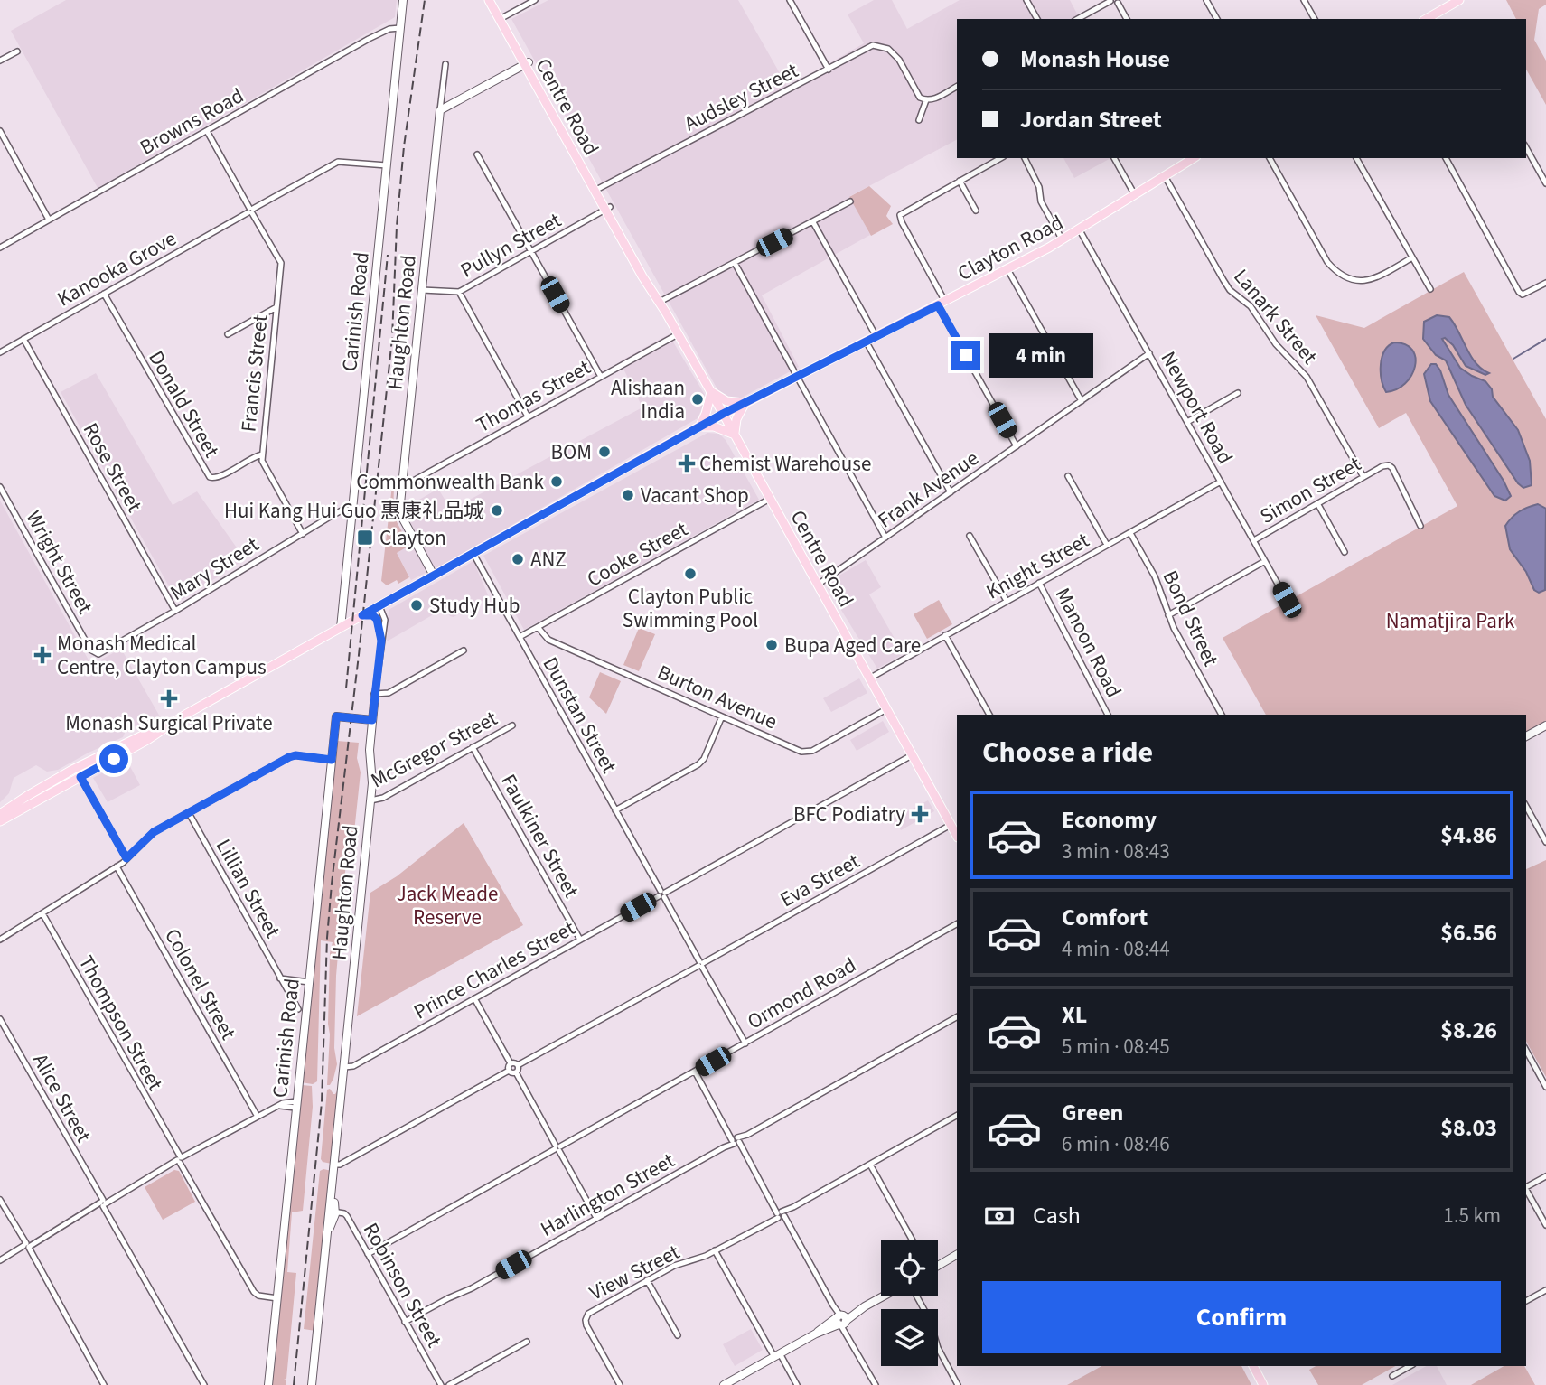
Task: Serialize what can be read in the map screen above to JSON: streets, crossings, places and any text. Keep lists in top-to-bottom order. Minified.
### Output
{"streets":{"main road":["Centre Road","Clayton Road"],"street":["Audsley Street","Browns Road","Pullyn Street","Kanooka Grove","Carinish Road","Lanark Street","Haughton Road","Francis Street","Thomas Street","Donald Street","Newport Road","Rose Street","Frank Avenue","Simon Street","Cooke Street","Wright Street","Knight Street","Mary Street","Bond Street","Manoon Road","Burton Avenue","Dunstan Street","McGregor Street","Faulkiner Street","Eva Street","Lillian Street","Prince Charles Street","Colonel Street","Ormond Road","Thompson Street","Alice Street","Harlington Street","View Street","Robinson Street"]},"crossings":[["Audsley Street","Centre Road"],["Centre Road","Pullyn Street"],["Centre Road","Clayton Road"],["Centre Road","Thomas Street"],["Centre Road","Frank Avenue"],["Centre Road","Cooke Street"],["Centre Road","Knight Street"],["Centre Road","Burton Avenue"],["Centre Road","Eva Street"],["Centre Road","Prince Charles Street"],["Browns Road","Carinish Road"],["Browns Road","Francis Street"],["Pullyn Street","Haughton Road"],["Clayton Road","Carinish Road"],["Clayton Road","Lanark Street"],["Clayton Road","Haughton Road"],["Clayton Road","Newport Road"],["Clayton Road","Dunstan Street"],["Kanooka Grove","Carinish Road"],["Kanooka Grove","Francis Street"],["Kanooka Grove","Donald Street"],["Kanooka Grove","Rose Street"],["Carinish Road","Haughton Road"],["Carinish Road","Mary Street"],["Carinish Road","Thompson Street"],["Lanark Street","Simon Street"],["Haughton Road","Thomas Street"],["Haughton Road","McGregor Street"],["Haughton Road","Prince Charles Street"],["Haughton Road","Robinson Street"],["Francis Street","Donald Street"],["Francis Street","Mary Street"],["Newport Road","Frank Avenue"],["Newport Road","Simon Street"],["Newport Road","Knight Street"],["Rose Street","Mary Street"],["Cooke Street","Burton Avenue"],["Cooke Street","Dunstan Street"],["Wright Street","Mary Street"],["Knight Street","Bond Street"],["Knight Street","Manoon Road"],["Dunstan Street","Eva Street"],["Dunstan Street","Prince Charles Street"],["Dunstan Street","Ormond Road"],["McGregor Street","Faulkiner Street"],["Faulkiner Street","Prince Charles Street"],["Ormond Road","Robinson Street"],["Harlington Street","Robinson Street"]],"parks":["Namatjira Park","Jack Meade Reserve"],"places":{"other":["Alishaan India","BOM","Commonwealth Bank","Vacant Shop","Hui Kang Hui Guo 惠康礼品城","ANZ","Clayton Public Swimming Pool","Study Hub","Bupa Aged Care"],"health":["Chemist Warehouse","Monash Medical Centre, Clayton Campus","Monash Surgical Private","BFC Podiatry"],"transit":["Clayton"]},"page":{"banner":["Monash House","Jordan Street"],"bubble":"4 min","heading":"Choose a ride","list":[{"name":"Economy","note":"3 min · 08:43","value":"$4.86"},{"name":"Comfort","note":"4 min · 08:44","value":"$6.56"},{"name":"XL","note":"5 min · 08:45","value":"$8.26"},{"name":"Green","note":"6 min · 08:46","value":"$8.03"}],"pay":["Cash","1.5 km"],"buttons":"Confirm"}}
